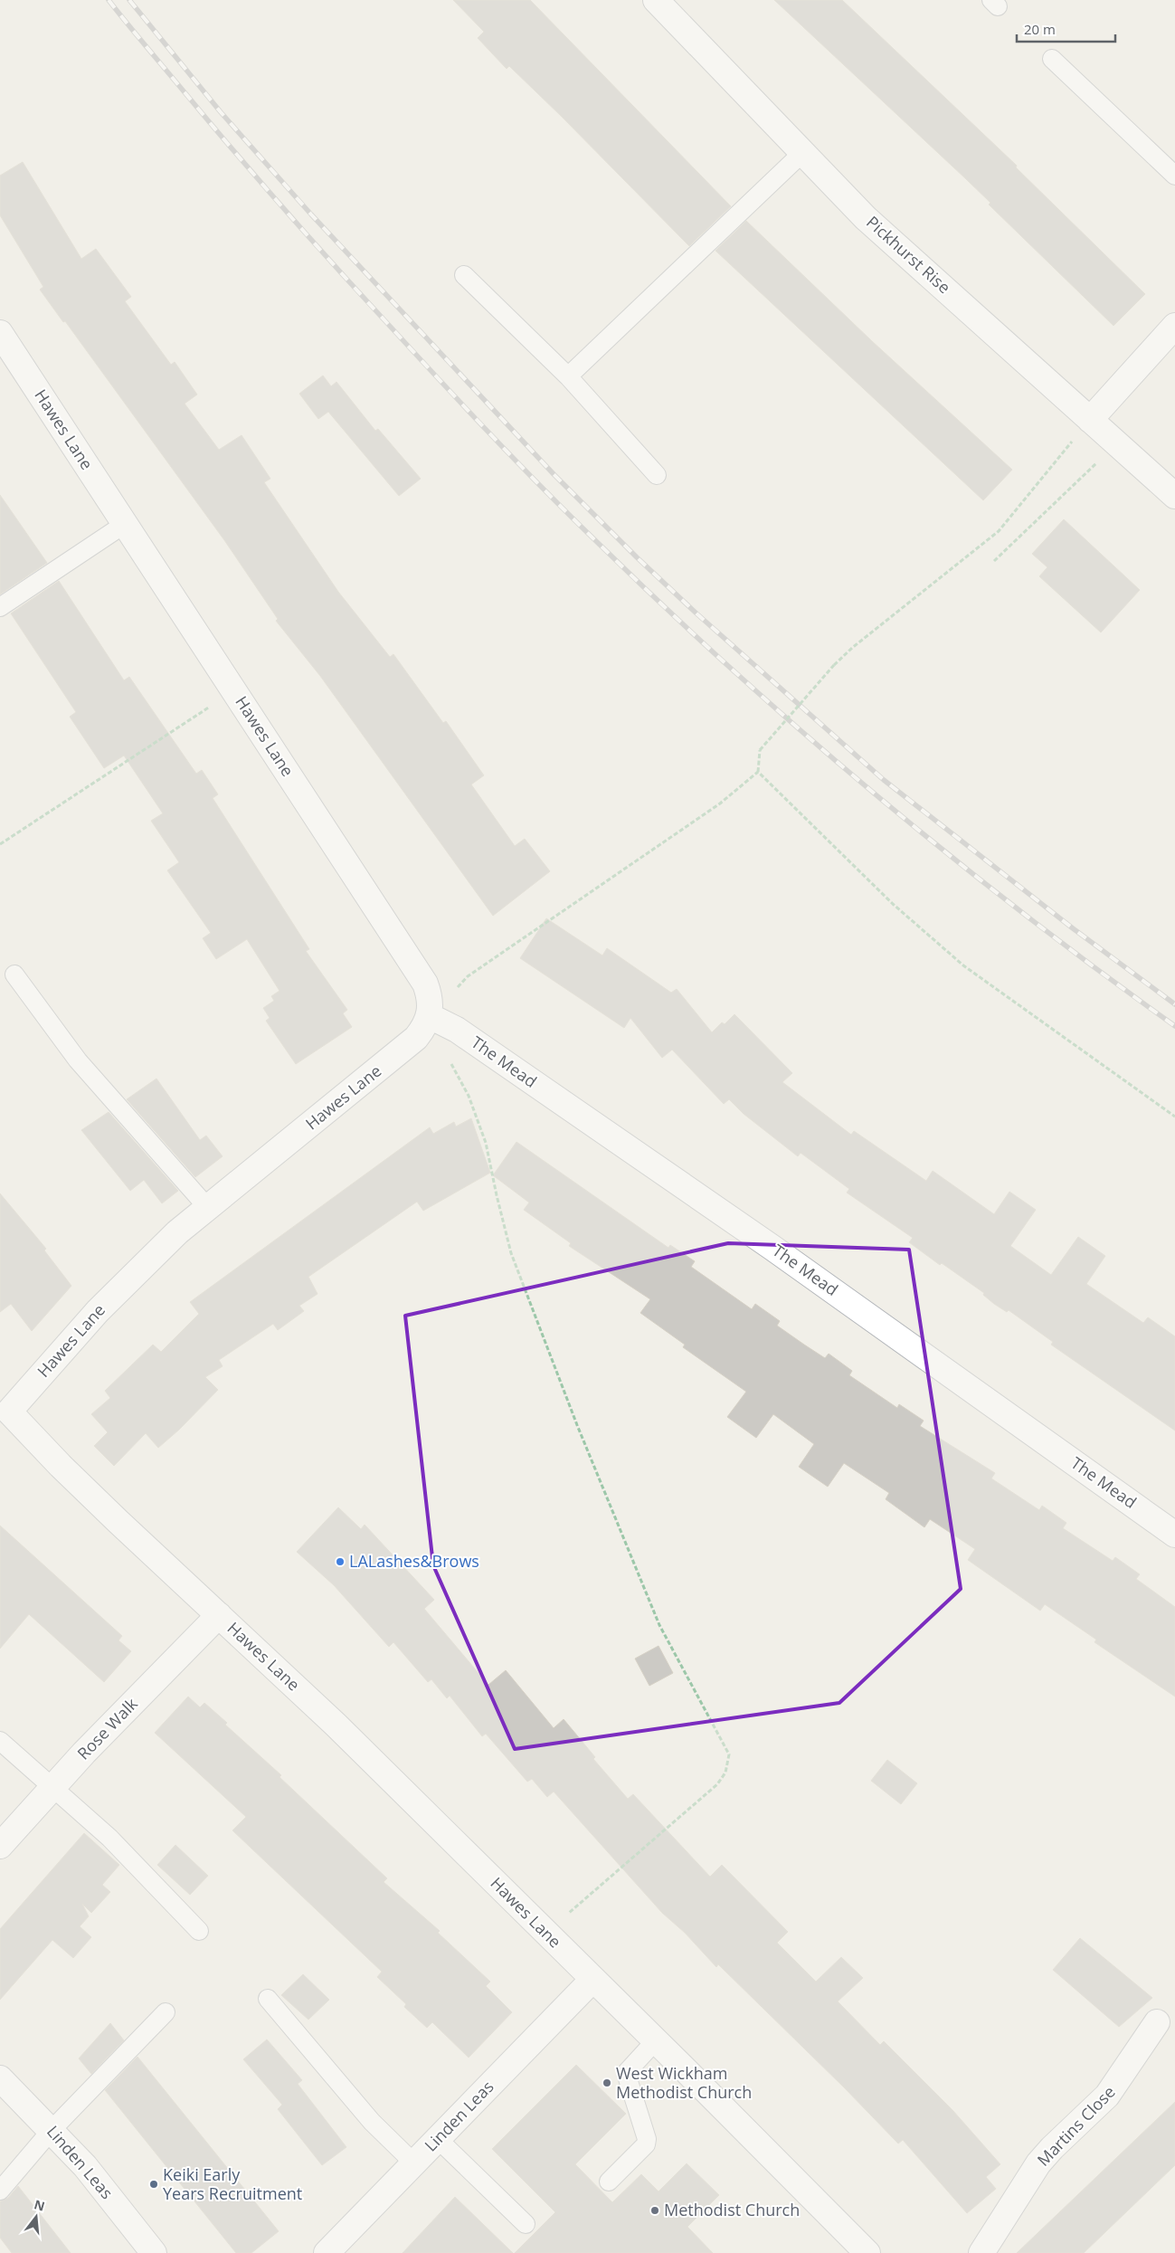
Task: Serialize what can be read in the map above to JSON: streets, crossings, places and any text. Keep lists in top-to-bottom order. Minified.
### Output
{"streets":{"street":["Pickhurst Rise","Hawes Lane","The Mead","Rose Walk","Linden Leas","Martins Close"]},"crossings":[["Hawes Lane","The Mead"],["Hawes Lane","Rose Walk"],["Hawes Lane","Linden Leas"]],"places":["LALashes&Brows","West Wickham Methodist Church","Keiki Early Years Recruitment","Methodist Church"],"scale_bar":"20 m","north":"top"}
